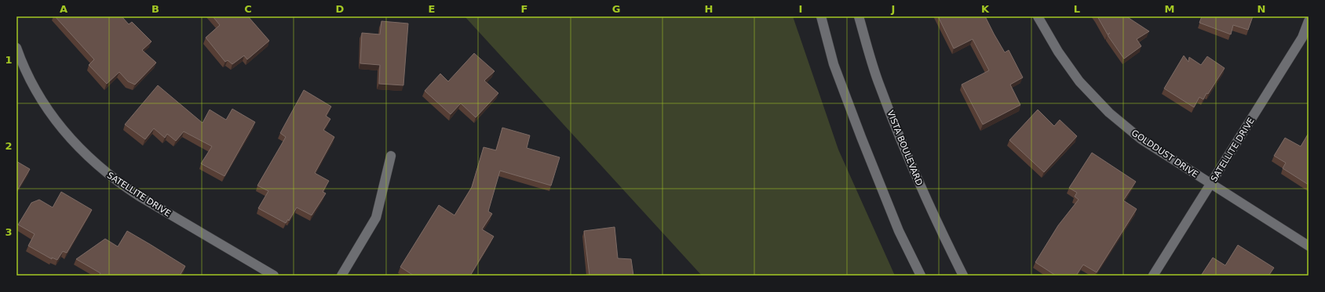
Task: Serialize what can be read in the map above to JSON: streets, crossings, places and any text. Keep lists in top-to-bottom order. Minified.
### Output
{"streets":{"street":["VISTA BOULEVARD","SATELLITE DRIVE","GOLDDUST DRIVE"]},"crossings":[["SATELLITE DRIVE","GOLDDUST DRIVE"]],"grid":{"columns":["A","B","C","D","E","F","G","H","I","J","K","L","M","N"],"rows":["1","2","3"]}}
